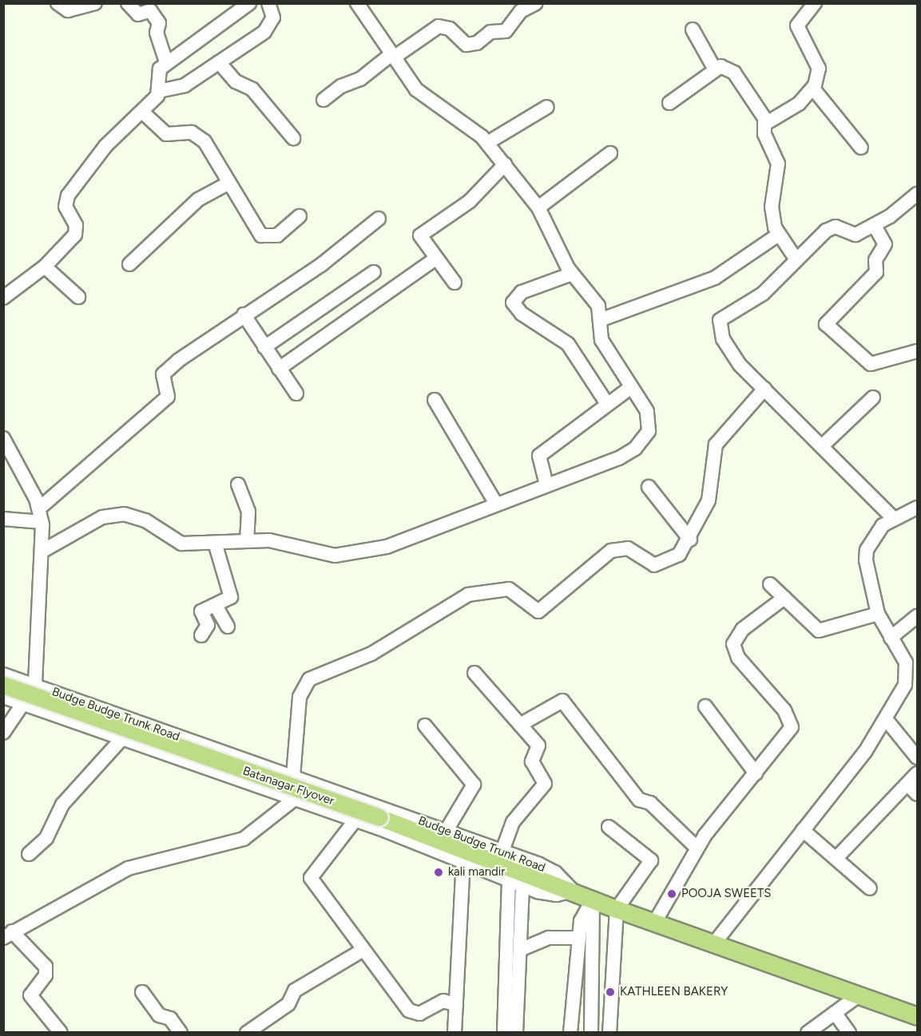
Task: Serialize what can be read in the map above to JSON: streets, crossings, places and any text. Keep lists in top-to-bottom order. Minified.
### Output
{"streets":{"main road":["Batanagar Flyover"],"street":["Budge Budge Trunk Road"]},"crossings":[["Budge Budge Trunk Road","Batanagar Flyover"]],"places":["kali mandir","POOJA SWEETS","KATHLEEN BAKERY"]}
